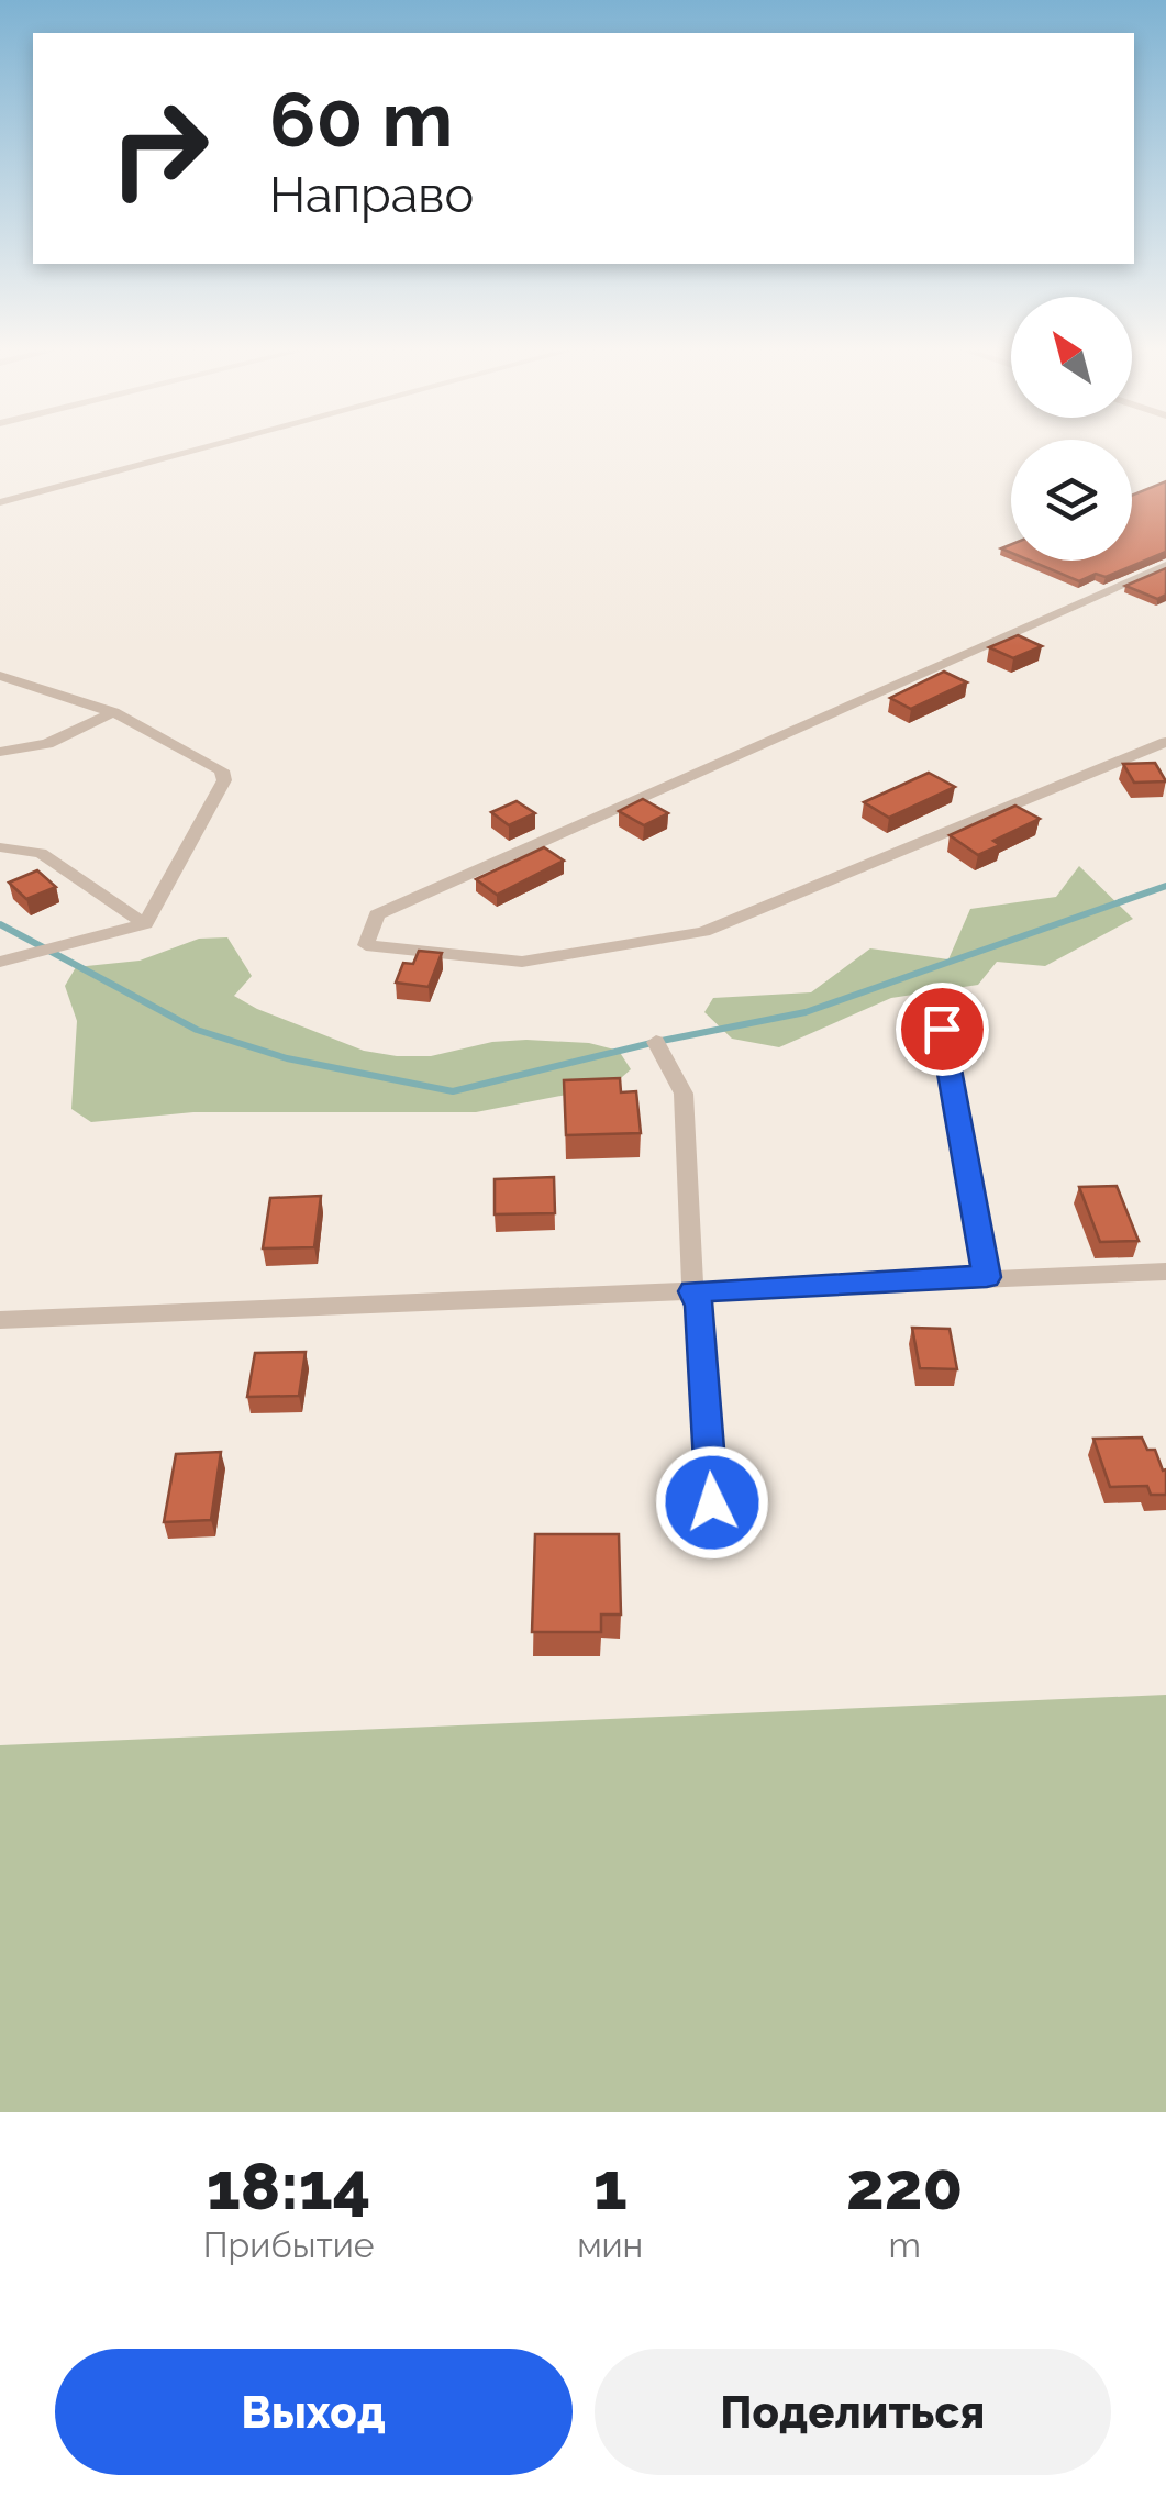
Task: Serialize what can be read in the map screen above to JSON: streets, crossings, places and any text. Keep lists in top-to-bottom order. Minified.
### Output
{"north":"top left","page":{"turn":["60 m","Направо"],"eta":["18:14","Прибытие","1","мин","220","m"],"buttons":["Выход","Поделиться"]}}
